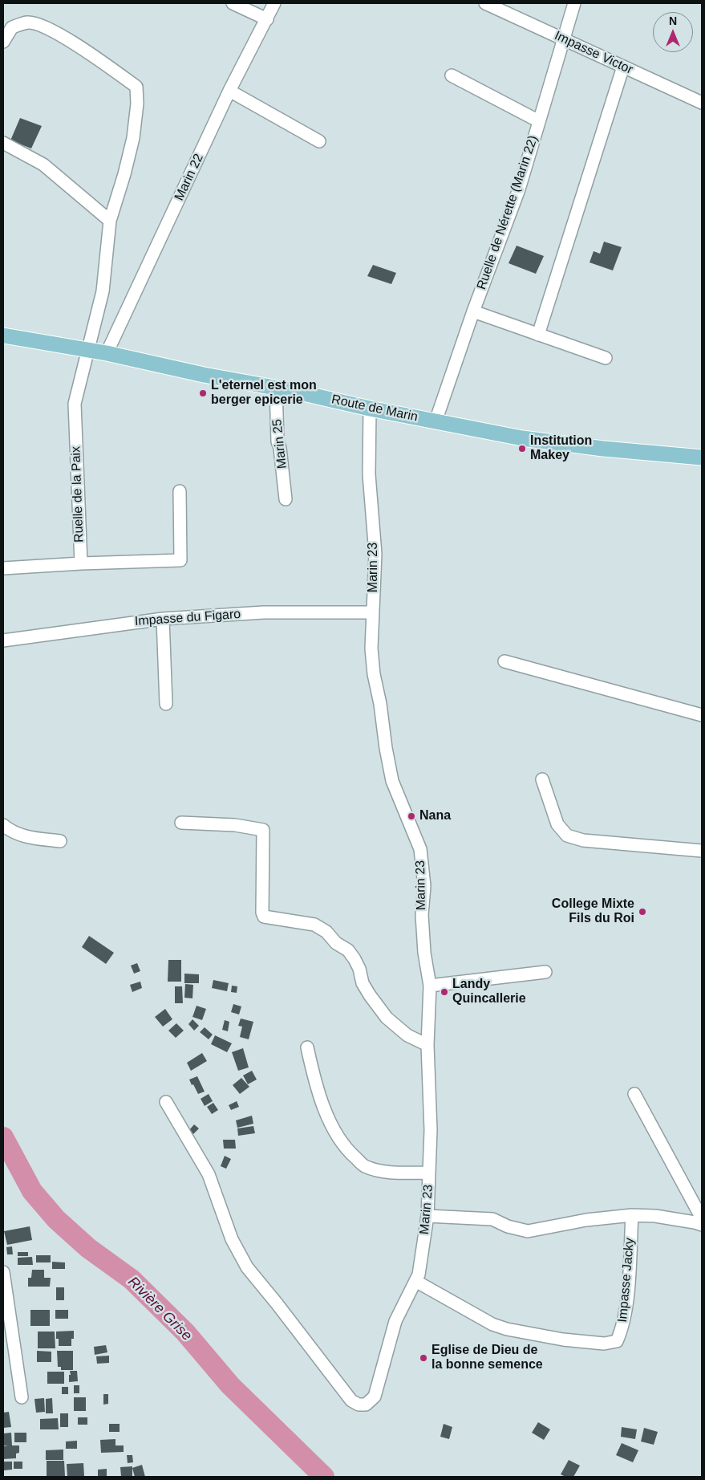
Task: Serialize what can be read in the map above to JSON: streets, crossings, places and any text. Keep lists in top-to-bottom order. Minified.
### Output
{"streets":{"main road":["Route de Marin"],"street":["Impasse Victor","Marin 22","Ruelle de Nérette (Marin 22)","Marin 25","Ruelle de la Paix","Marin 23","Impasse du Figaro","Impasse Jacky"]},"crossings":[["Impasse Victor","Ruelle de Nérette (Marin 22)"],["Marin 22","Route de Marin"],["Ruelle de Nérette (Marin 22)","Route de Marin"],["Route de Marin","Marin 25"],["Route de Marin","Ruelle de la Paix"],["Route de Marin","Marin 23"],["Marin 23","Impasse du Figaro"],["Marin 23","Impasse Jacky"]],"water":["Rivière Grise"],"places":["L'eternel est mon berger epicerie","Institution Makey","Nana","College Mixte Fils du Roi","Landy Quincallerie","Eglise de Dieu de la bonne semence"],"north":"top"}
